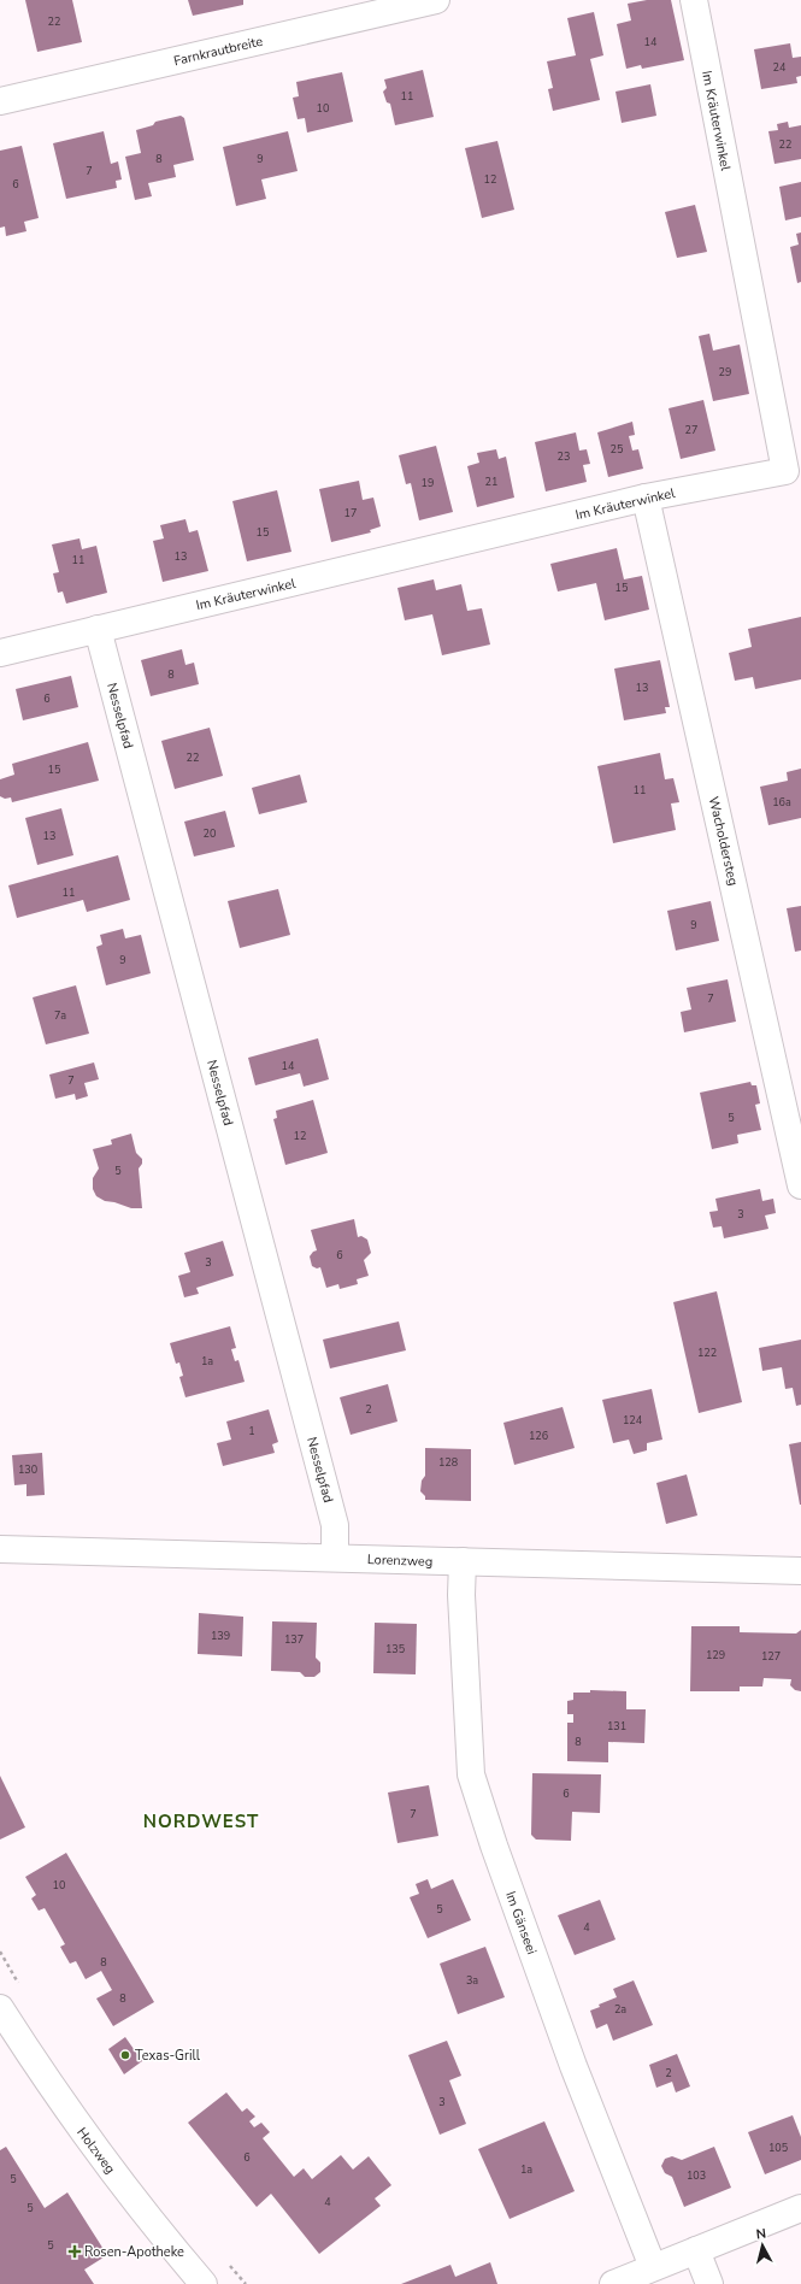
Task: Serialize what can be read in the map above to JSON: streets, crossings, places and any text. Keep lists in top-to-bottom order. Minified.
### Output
{"streets":{"street":["Farnkrautbreite","Im Kräuterwinkel","Nesselpfad","Wacholdersteg","Lorenzweg","Im Gänseei","Holzweg"]},"crossings":[["Im Kräuterwinkel","Nesselpfad"],["Im Kräuterwinkel","Wacholdersteg"],["Nesselpfad","Lorenzweg"],["Lorenzweg","Im Gänseei"]],"districts":["NORDWEST"],"places":{"other":["Texas-Grill"],"health":["Rosen-Apotheke"]},"house_numbers":["22","14","24","11","10","22","8","9","7","12","6","29","27","25","23","21","19","17","15","13","11","15","8","13","6","22","15","11","16a","20","13","11","9","9","7","7a","14","7","5","12","5","3","6","3","122","1a","2","124","1","126","128","130","139","137","135","129","127","131","8","6","7","10","5","4","8","3a","8","2a","2","3","105","6","1a","103","5","4","5","5"],"north":"top"}
